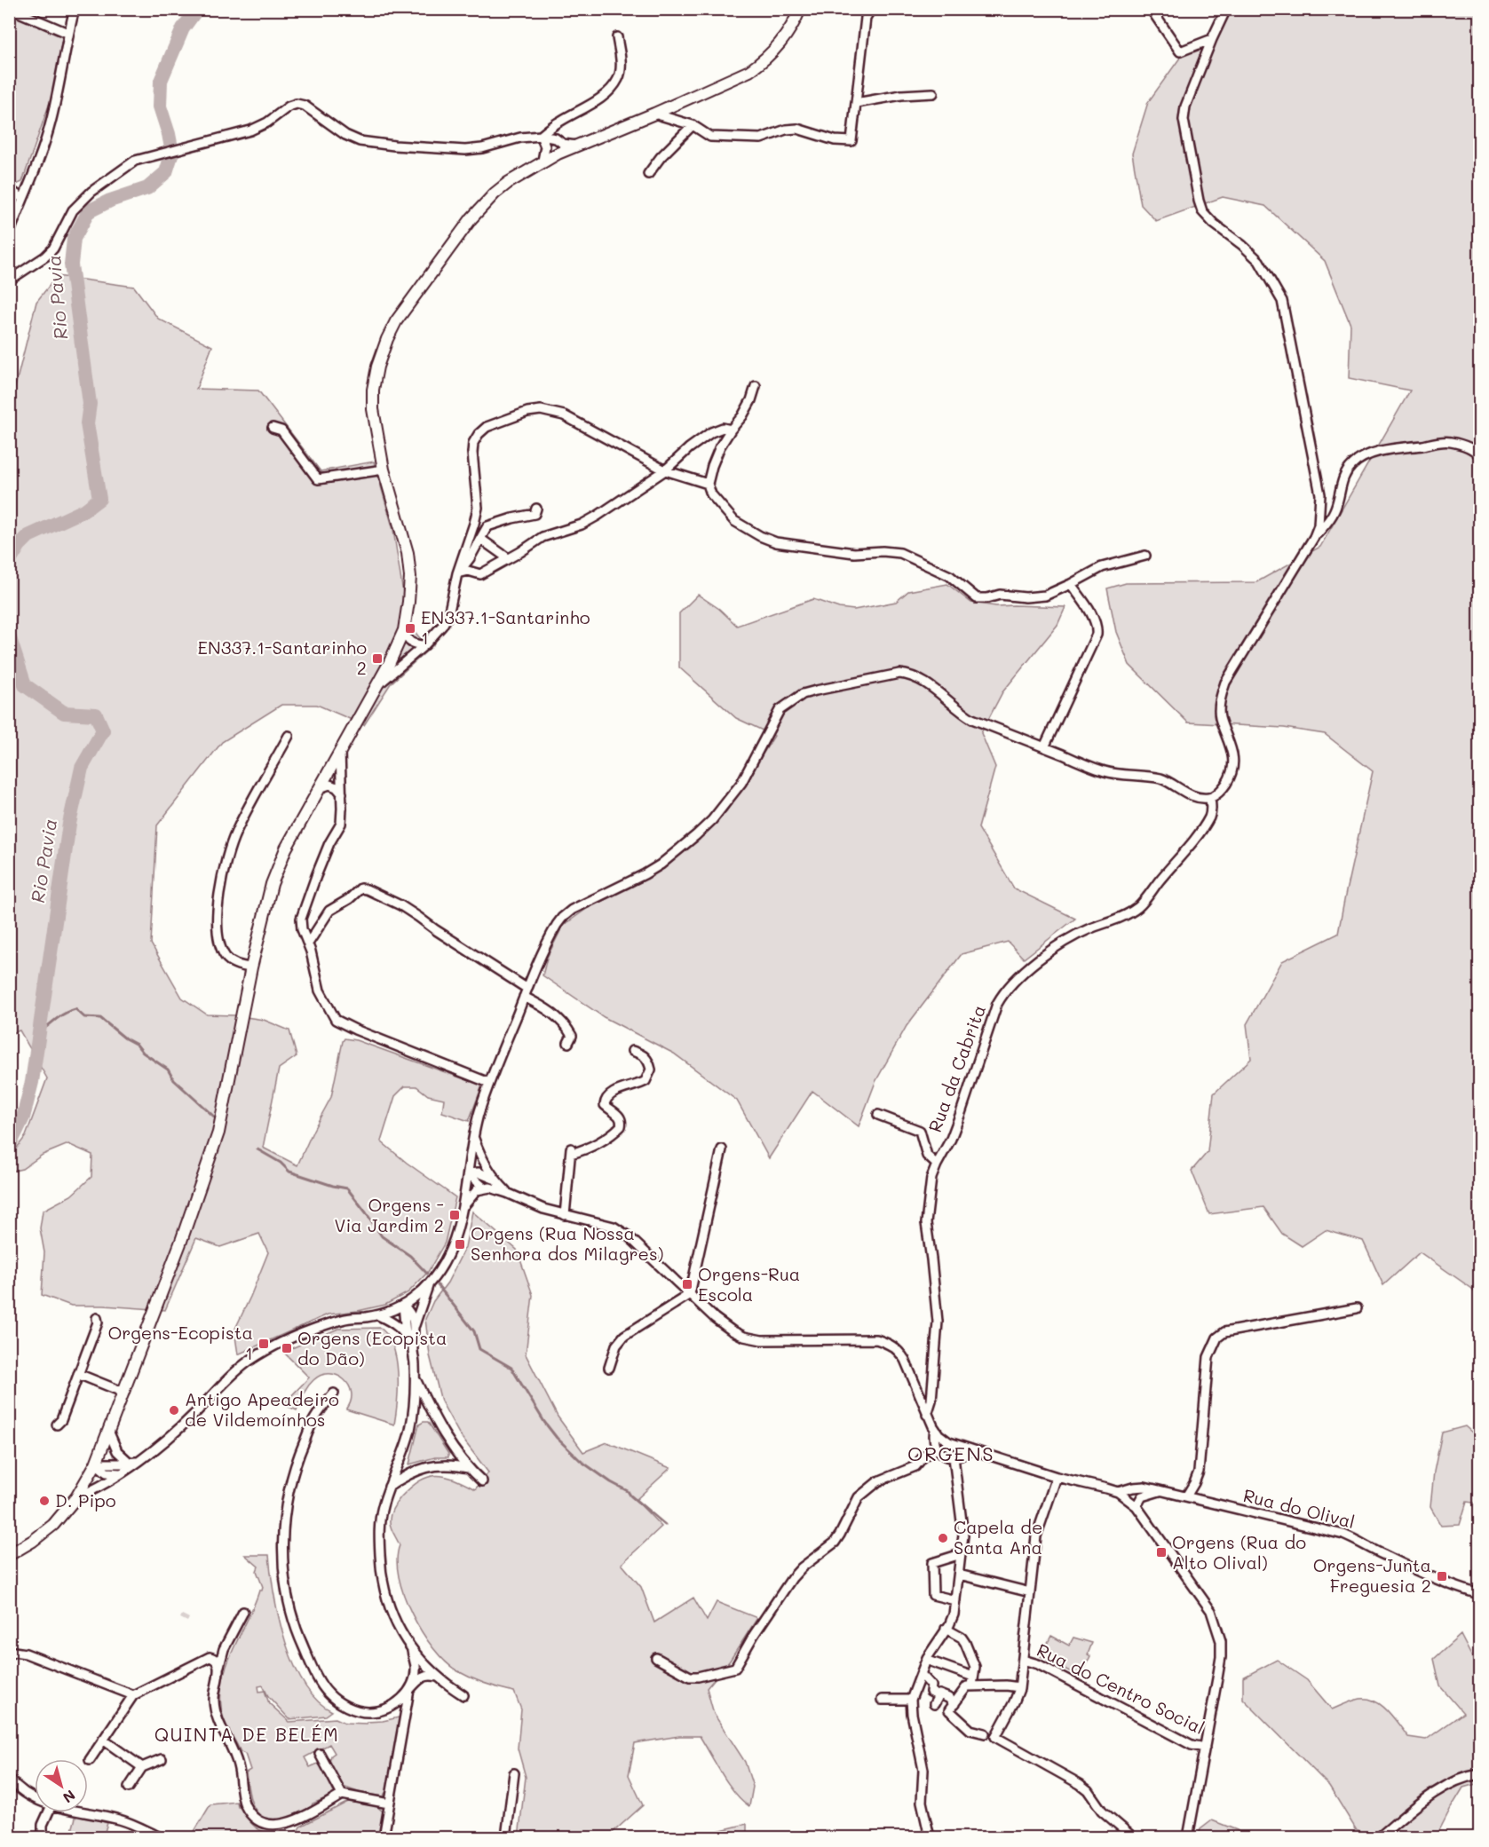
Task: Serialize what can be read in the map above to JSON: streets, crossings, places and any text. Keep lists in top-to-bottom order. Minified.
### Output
{"streets":{"street":["Rua da Cabrita","Rua do Olival","Rua do Centro Social"]},"districts":["ORGENS","QUINTA DE BELÉM"],"water":["Rio Pavia"],"places":{"transit":["EN337.1-Santarinho 1","EN337.1-Santarinho 2","Orgens - Via Jardim 2","Orgens (Rua Nossa Senhora dos Milagres)","Orgens-Rua Escola","Orgens-Ecopista 1","Orgens (Ecopista do Dão)","Orgens (Rua do Alto Olival)","Orgens-Junta Freguesia 2"],"other":["Antigo Apeadeiro de Vildemoínhos","D. Pipo","Capela de Santa Ana"]},"north":"bottom right"}
